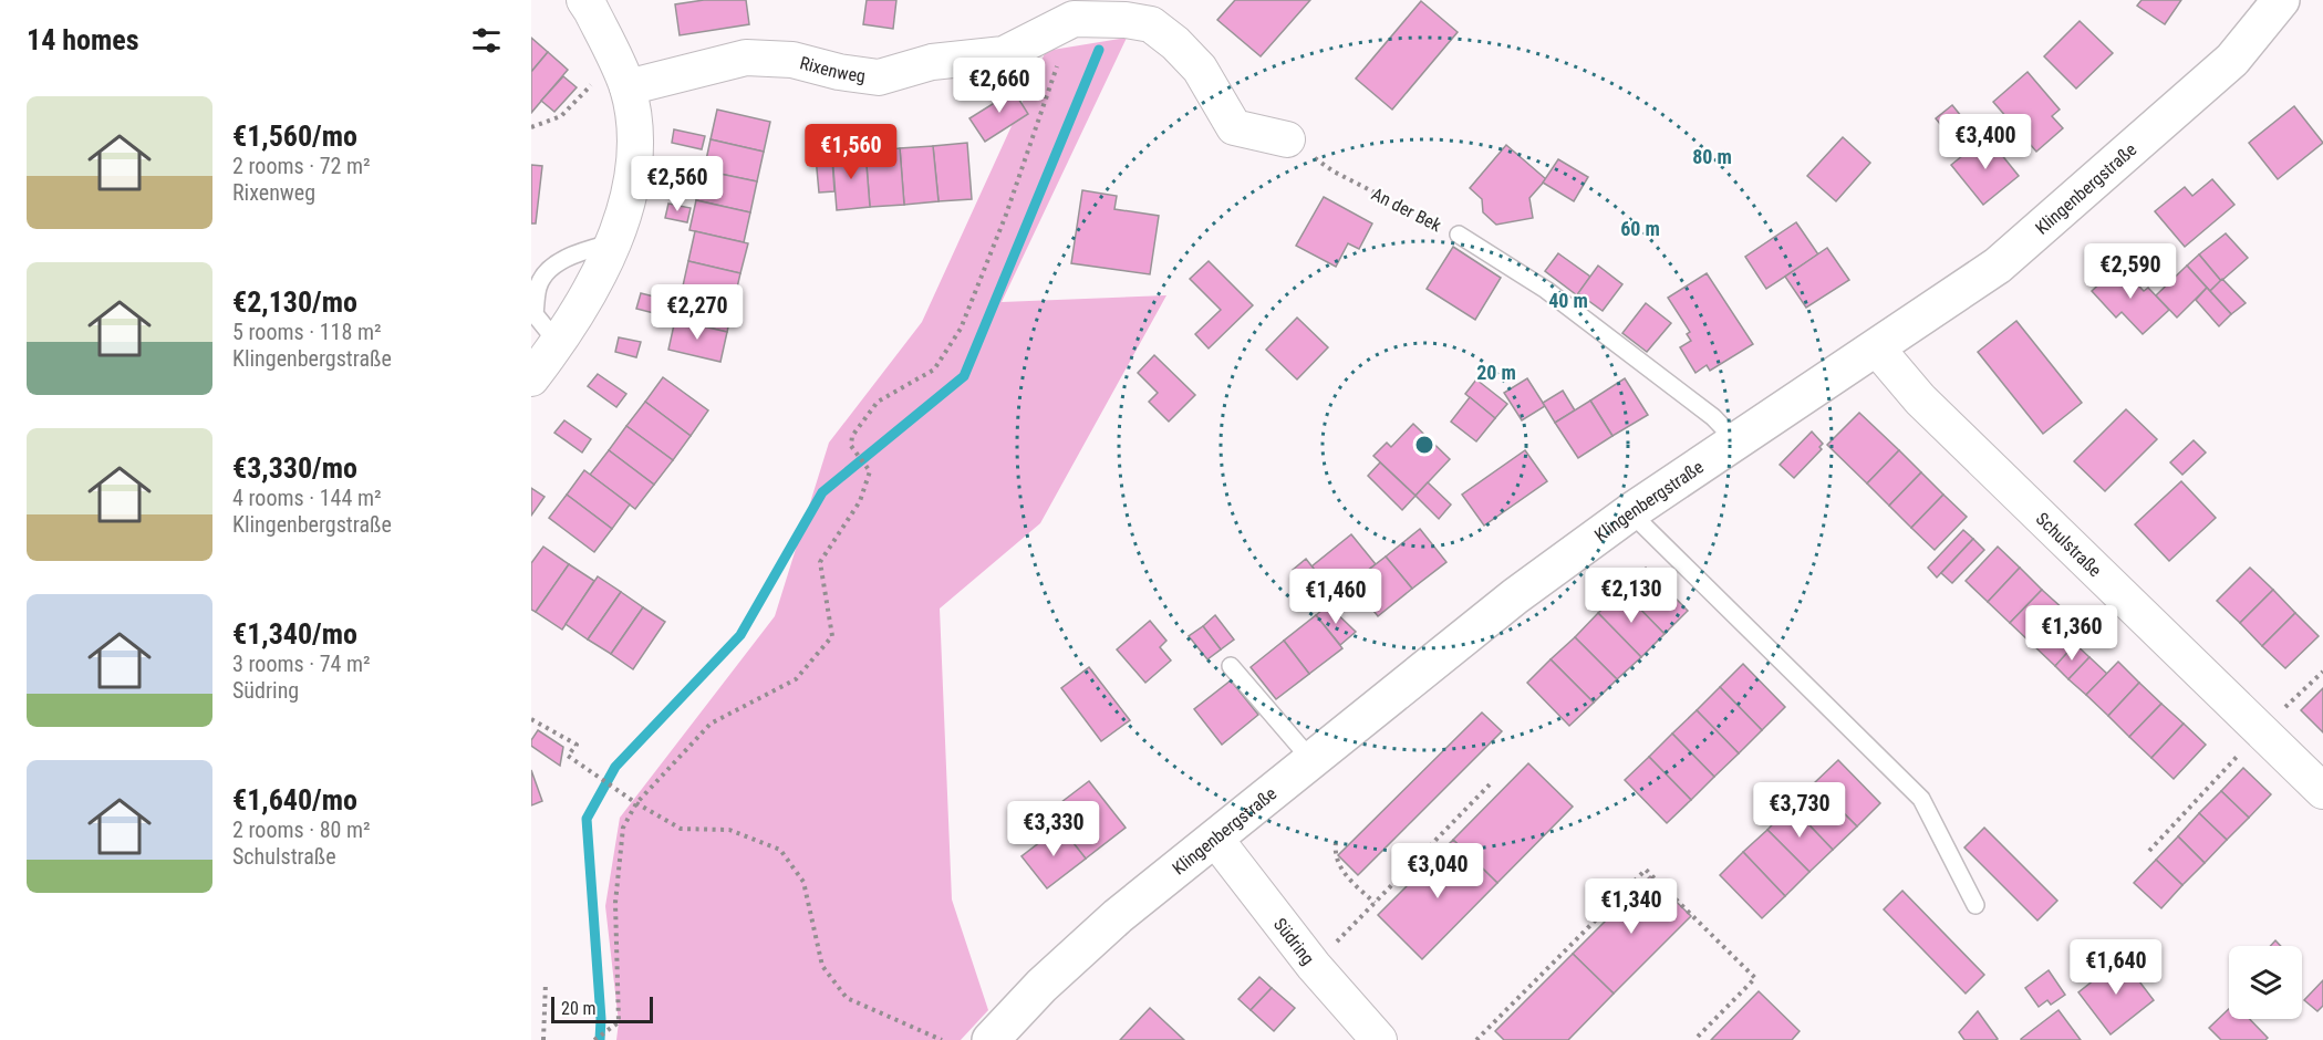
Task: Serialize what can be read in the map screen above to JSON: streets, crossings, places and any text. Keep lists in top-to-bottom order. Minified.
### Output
{"streets":{"street":["Rixenweg","Klingenbergstraße","Schulstraße","Südring"],"lane":["An der Bek"]},"crossings":[["Klingenbergstraße","An der Bek"],["Klingenbergstraße","Schulstraße"],["Klingenbergstraße","Südring"]],"scale_bar":"20 m","page":{"heading":"14 homes","price":["€2,660","€3,400","€1,560","€2,560","€2,590","€2,270","€2,130","€1,460","€1,360","€3,730","€3,330","€3,040","€1,340","€1,640"],"list":[{"name":"€1,560/mo","note":"2 rooms · 72 m² · Rixenweg"},{"name":"€2,130/mo","note":"5 rooms · 118 m² · Klingenbergstraße"},{"name":"€3,330/mo","note":"4 rooms · 144 m² · Klingenbergstraße"},{"name":"€1,340/mo","note":"3 rooms · 74 m² · Südring"},{"name":"€1,640/mo","note":"2 rooms · 80 m² · Schulstraße"}],"scale":"20 m"},"rings":["80 m","60 m","40 m","20 m"]}
